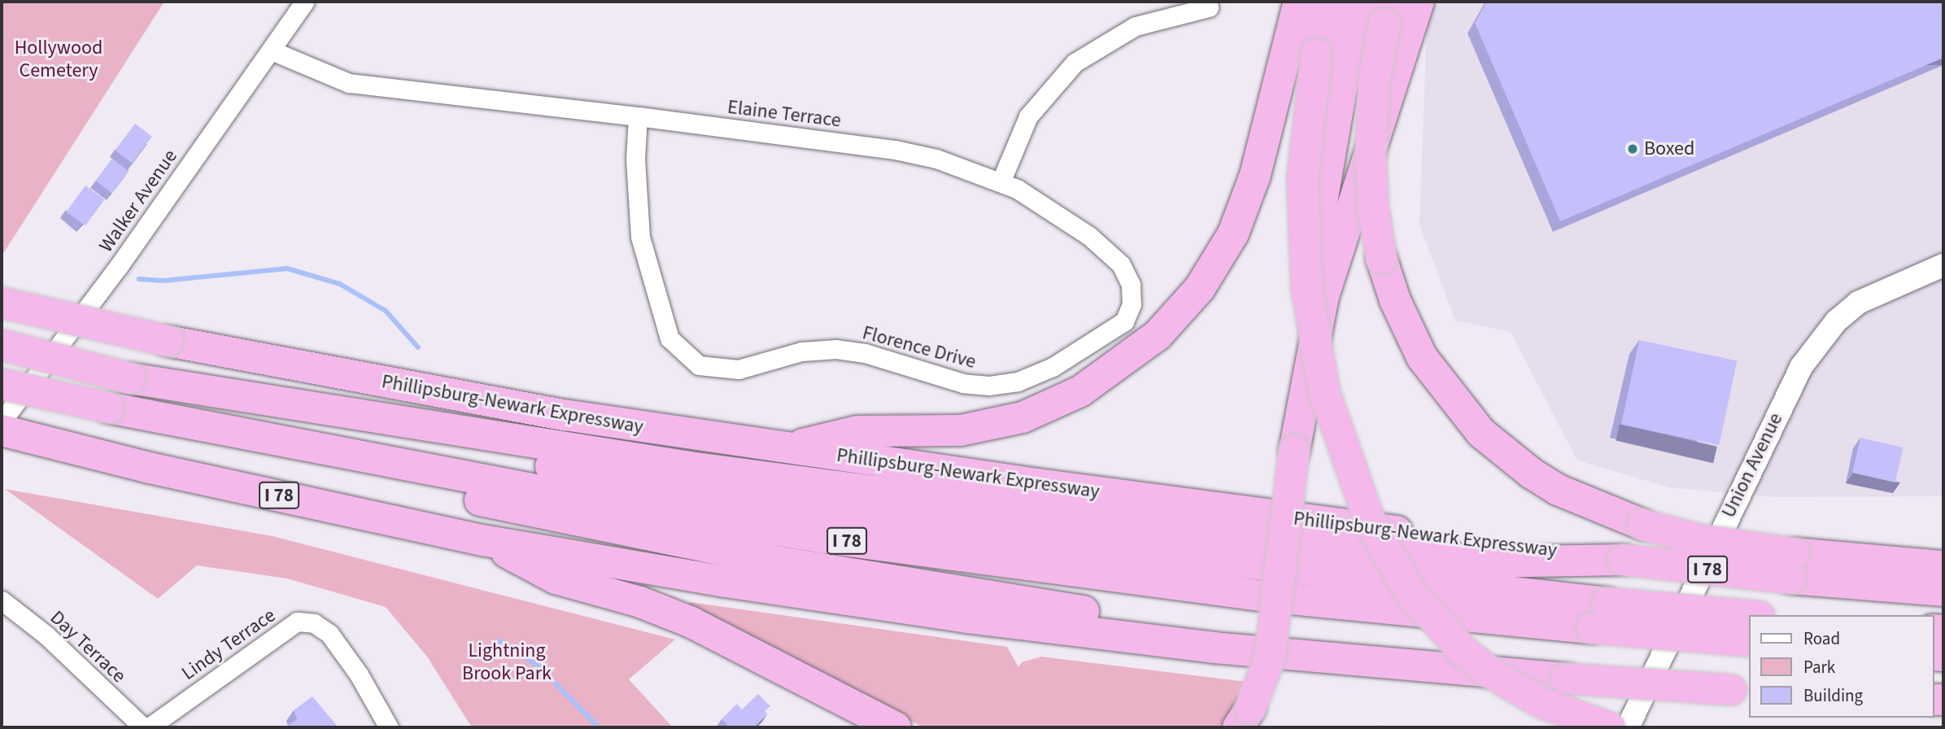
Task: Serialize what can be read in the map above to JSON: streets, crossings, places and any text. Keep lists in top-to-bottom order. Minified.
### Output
{"streets":{"highway":["Phillipsburg-Newark Expressway","I 78"],"street":["Elaine Terrace","Walker Avenue","Florence Drive","Union Avenue","Lindy Terrace","Day Terrace"]},"crossings":[["Elaine Terrace","Walker Avenue"],["Elaine Terrace","Florence Drive"]],"parks":["Hollywood Cemetery","Lightning Brook Park"],"places":["Boxed"],"legend":["Road","Park","Building"]}
